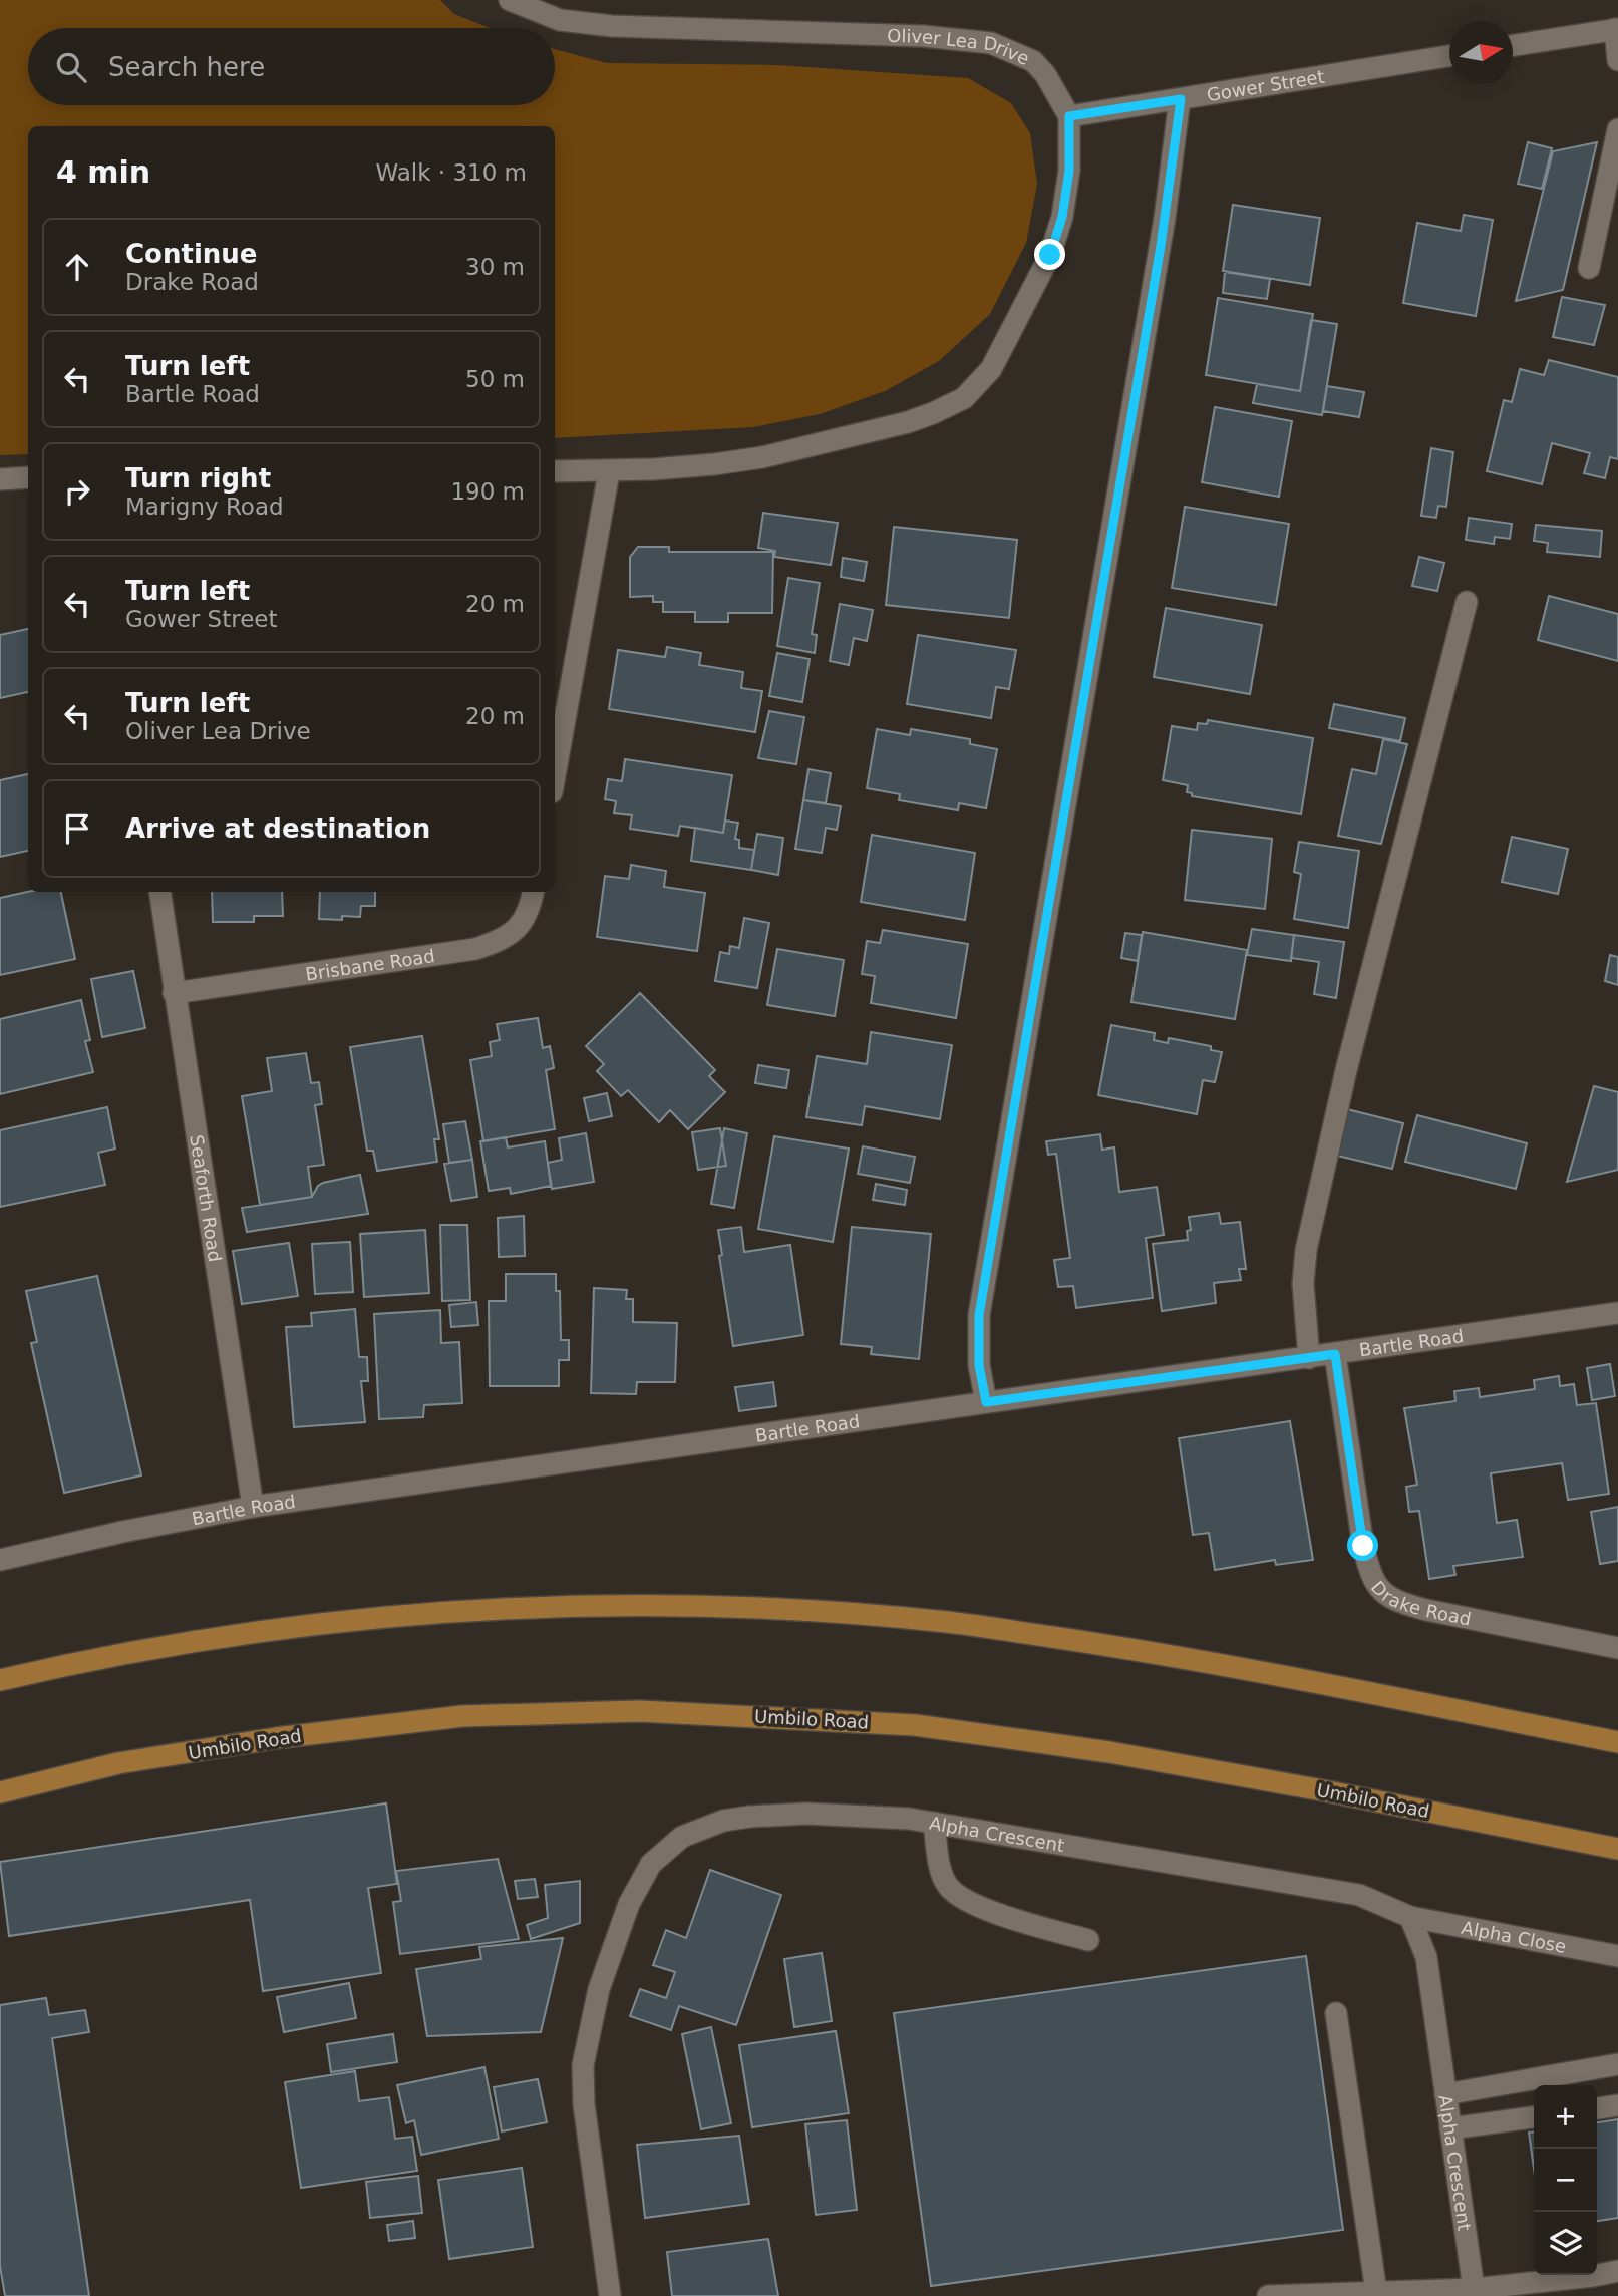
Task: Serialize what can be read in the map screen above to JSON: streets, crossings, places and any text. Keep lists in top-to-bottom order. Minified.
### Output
{"streets":{"main road":["Umbilo Road"],"street":["Oliver Lea Drive","Gower Street","Brisbane Road","Seaforth Road","Bartle Road","Drake Road","Alpha Crescent","Alpha Close"]},"crossings":[["Oliver Lea Drive","Gower Street"],["Brisbane Road","Seaforth Road"],["Seaforth Road","Bartle Road"],["Bartle Road","Drake Road"],["Alpha Crescent","Alpha Close"]],"north":"right","page":{"search":"Search here","heading":["4 min","Walk · 310 m"],"list":[["Continue","Drake Road","30 m"],["Turn left","Bartle Road","50 m"],["Turn right","Marigny Road","190 m"],["Turn left","Gower Street","20 m"],["Turn left","Oliver Lea Drive","20 m"],"Arrive at destination"],"map_buttons":["+","−"]}}
